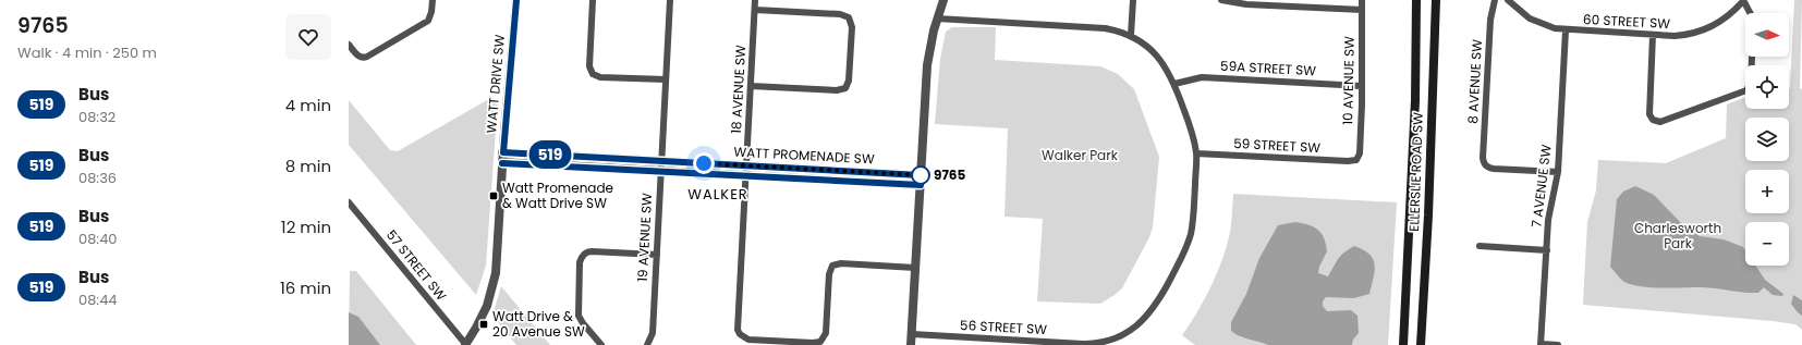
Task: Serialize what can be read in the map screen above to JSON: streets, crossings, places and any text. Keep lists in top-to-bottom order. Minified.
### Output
{"streets":{"main road":["ELLERSLIE ROAD SW"],"street":["60 STREET SW","59A STREET SW","10 AVENUE SW","8 AVENUE SW","WATT DRIVE SW","18 AVENUE SW","59 STREET SW","WATT PROMENADE SW","7 AVENUE SW","19 AVENUE SW","57 STREET SW","56 STREET SW"]},"crossings":[["60 STREET SW","7 AVENUE SW"],["59A STREET SW","10 AVENUE SW"],["59A STREET SW","56 STREET SW"],["10 AVENUE SW","59 STREET SW"],["8 AVENUE SW","7 AVENUE SW"],["WATT DRIVE SW","WATT PROMENADE SW"],["WATT DRIVE SW","57 STREET SW"],["18 AVENUE SW","WATT PROMENADE SW"],["59 STREET SW","56 STREET SW"],["WATT PROMENADE SW","19 AVENUE SW"]],"districts":["WALKER"],"parks":["Walker Park","Charlesworth Park"],"places":{"other":["9765"],"transit":["Watt Promenade & Watt Drive SW","Watt Drive & 20 Avenue SW"]},"lines":["bus line 519"],"north":"right","page":{"heading":["9765","Walk · 4 min · 250 m"],"on_map":"519","map_buttons":["+","−"],"list":[{"mark":"519","name":"Bus","note":"08:32","value":"4 min"},{"mark":"519","name":"Bus","note":"08:36","value":"8 min"},{"mark":"519","name":"Bus","note":"08:40","value":"12 min"},{"mark":"519","name":"Bus","note":"08:44","value":"16 min"}]}}
